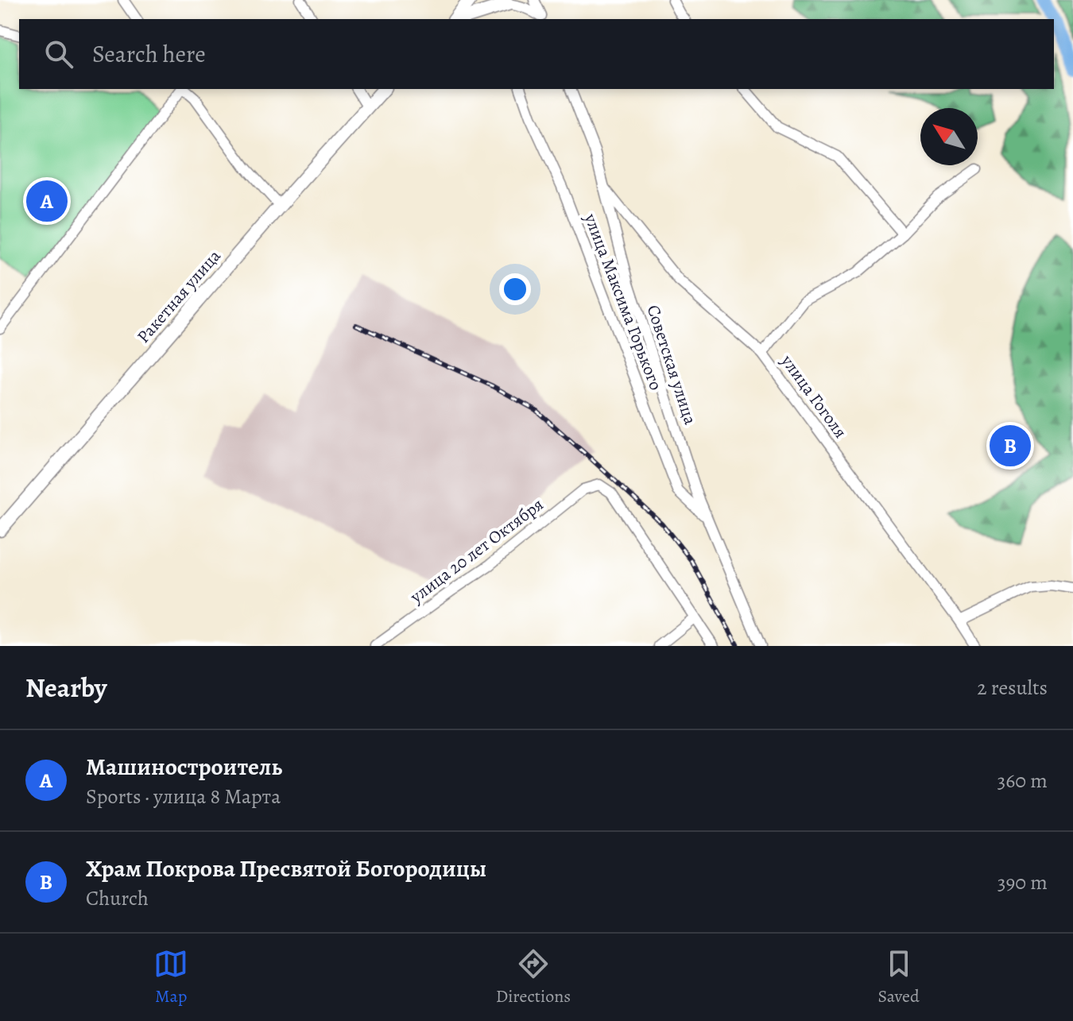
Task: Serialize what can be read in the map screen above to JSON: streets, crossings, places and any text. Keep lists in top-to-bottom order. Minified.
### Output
{"streets":{"main road":["Ракетная улица"],"street":["улица Максима Горького","Советская улица","улица Гоголя","улица 20 лет Октября"]},"crossings":[["улица Максима Горького","Советская улица"],["Советская улица","улица Гоголя"]],"north":"top left","page":{"search":"Search here","pins":["A","B"],"heading":["Nearby","2 results"],"list":[{"mark":"A","name":"Машиностроитель","note":"Sports · улица 8 Марта","value":"360 m"},{"mark":"B","name":"Храм Покрова Пресвятой Богородицы","note":"Church","value":"390 m"}],"nav":["Map","Directions","Saved"]}}
